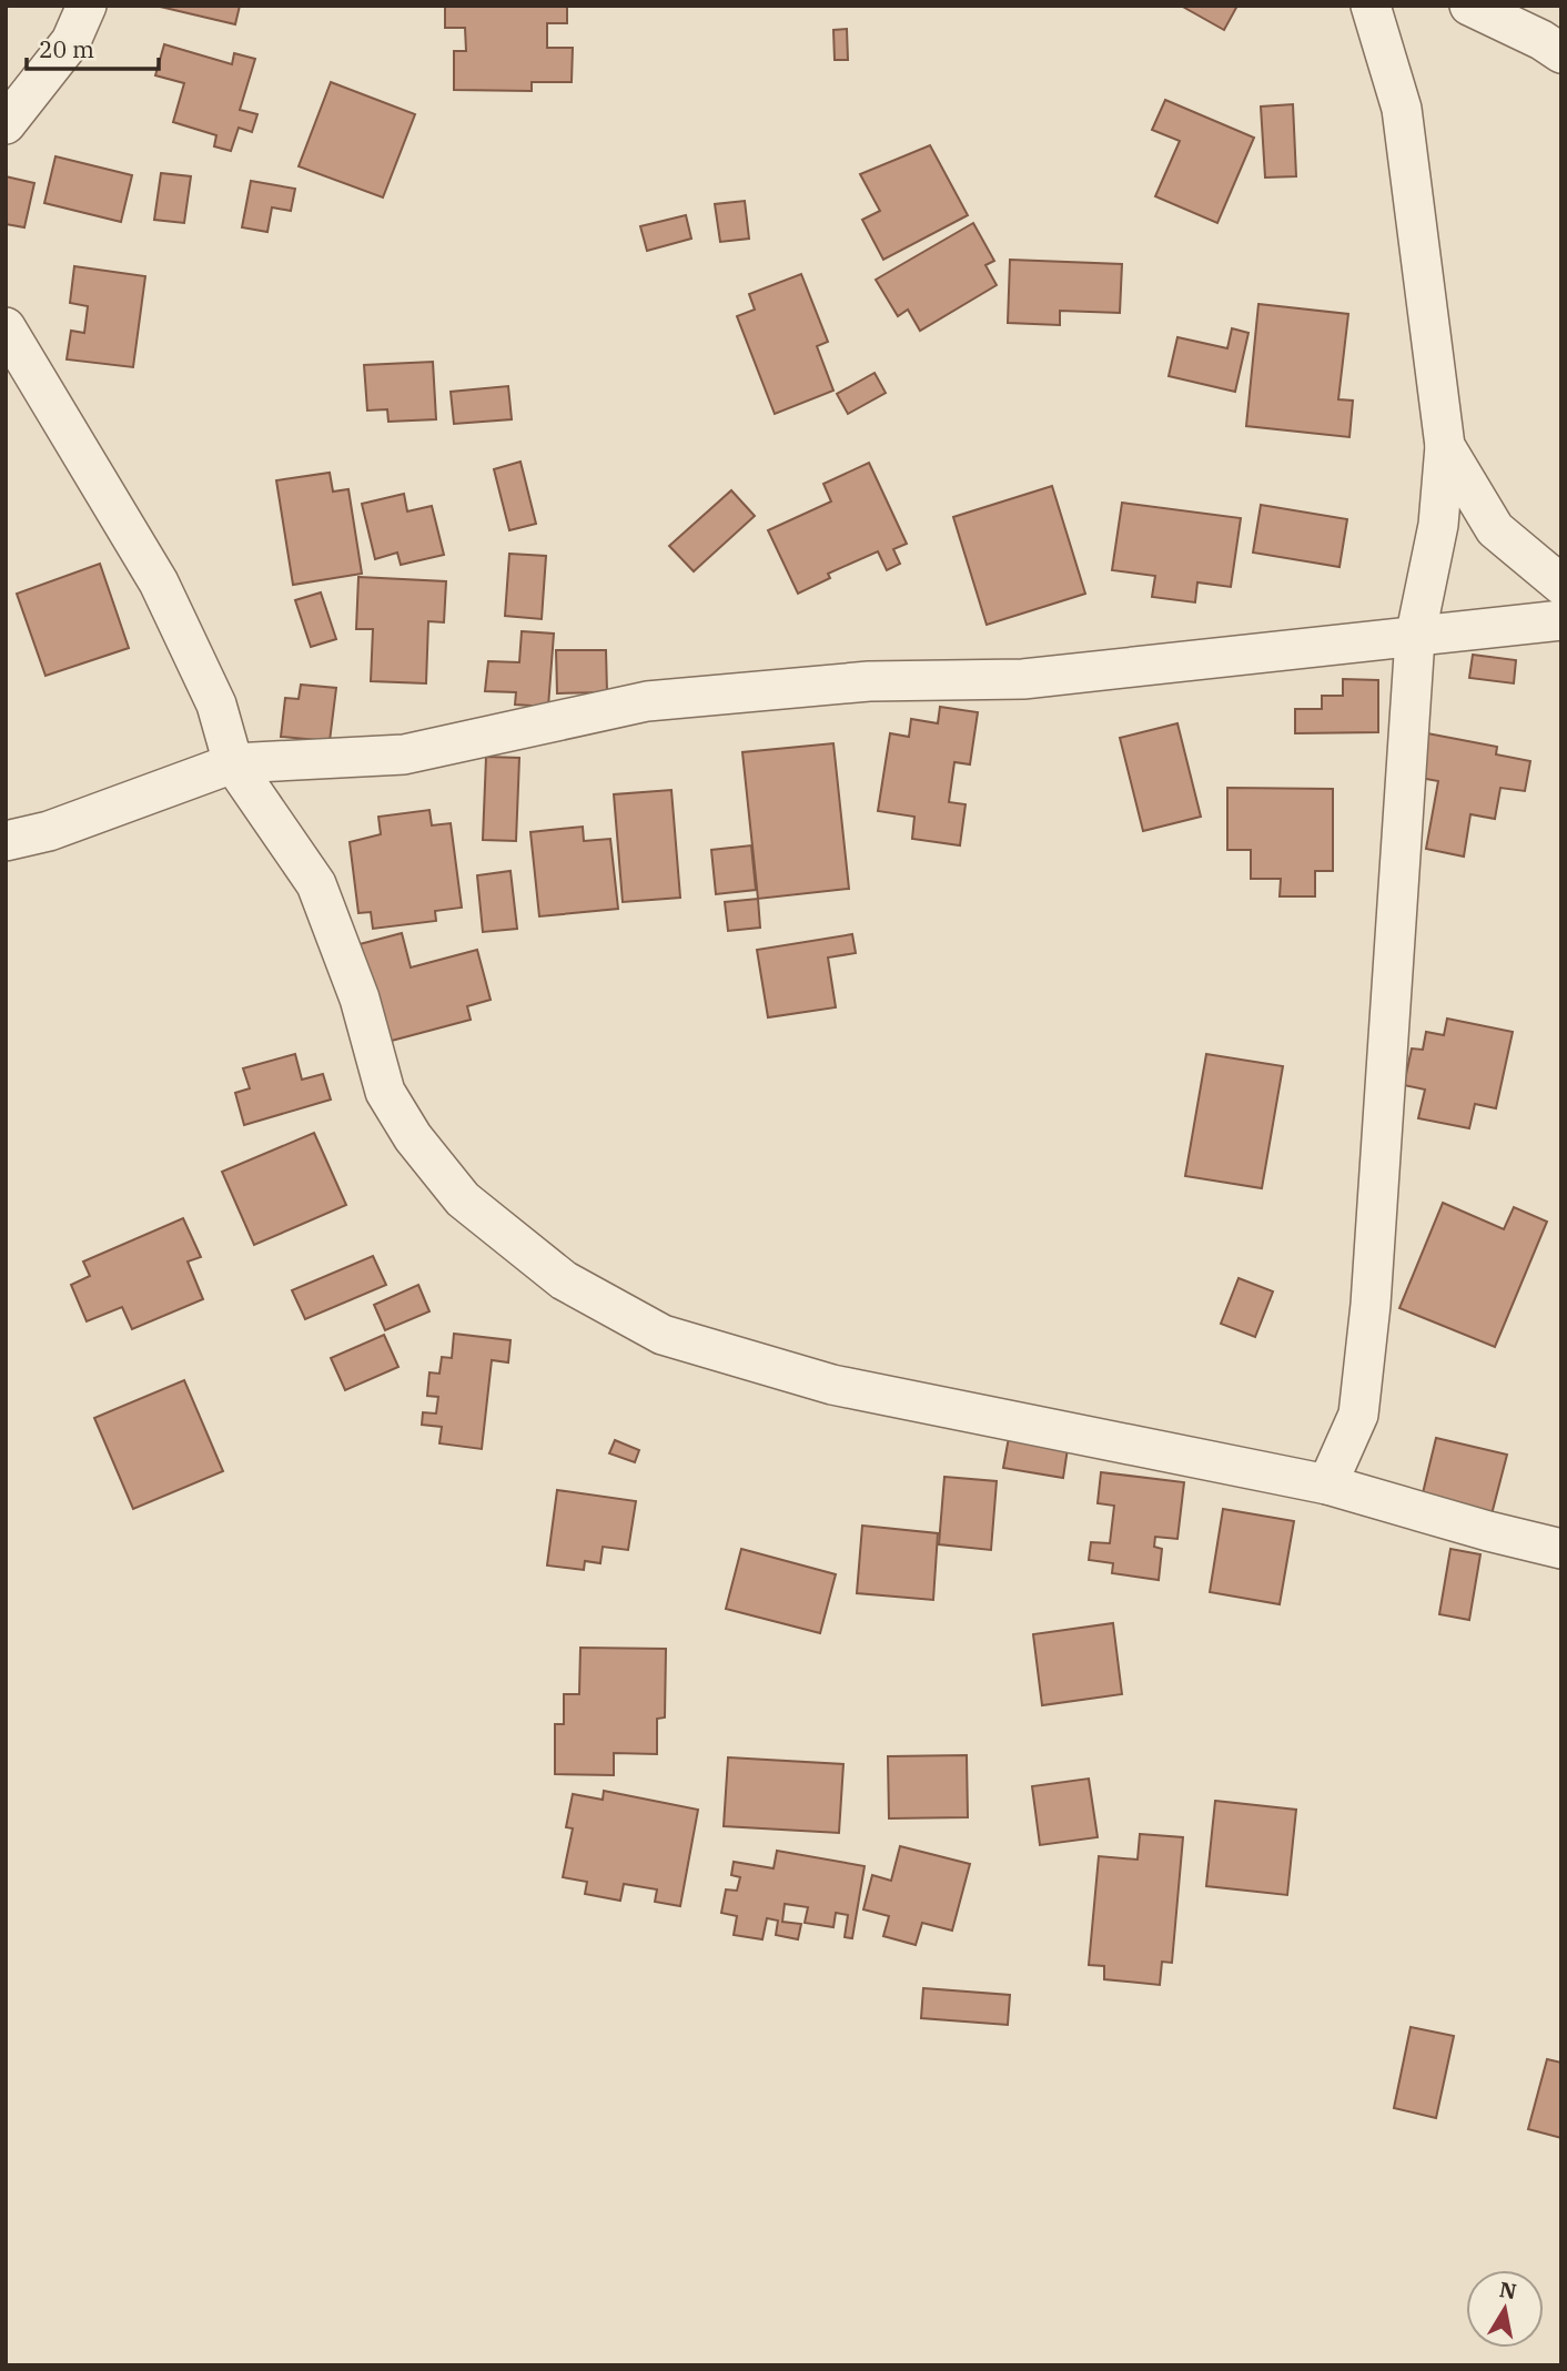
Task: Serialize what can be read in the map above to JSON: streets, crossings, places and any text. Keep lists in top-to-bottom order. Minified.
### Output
{"scale_bar":"20 m","north":"top"}
